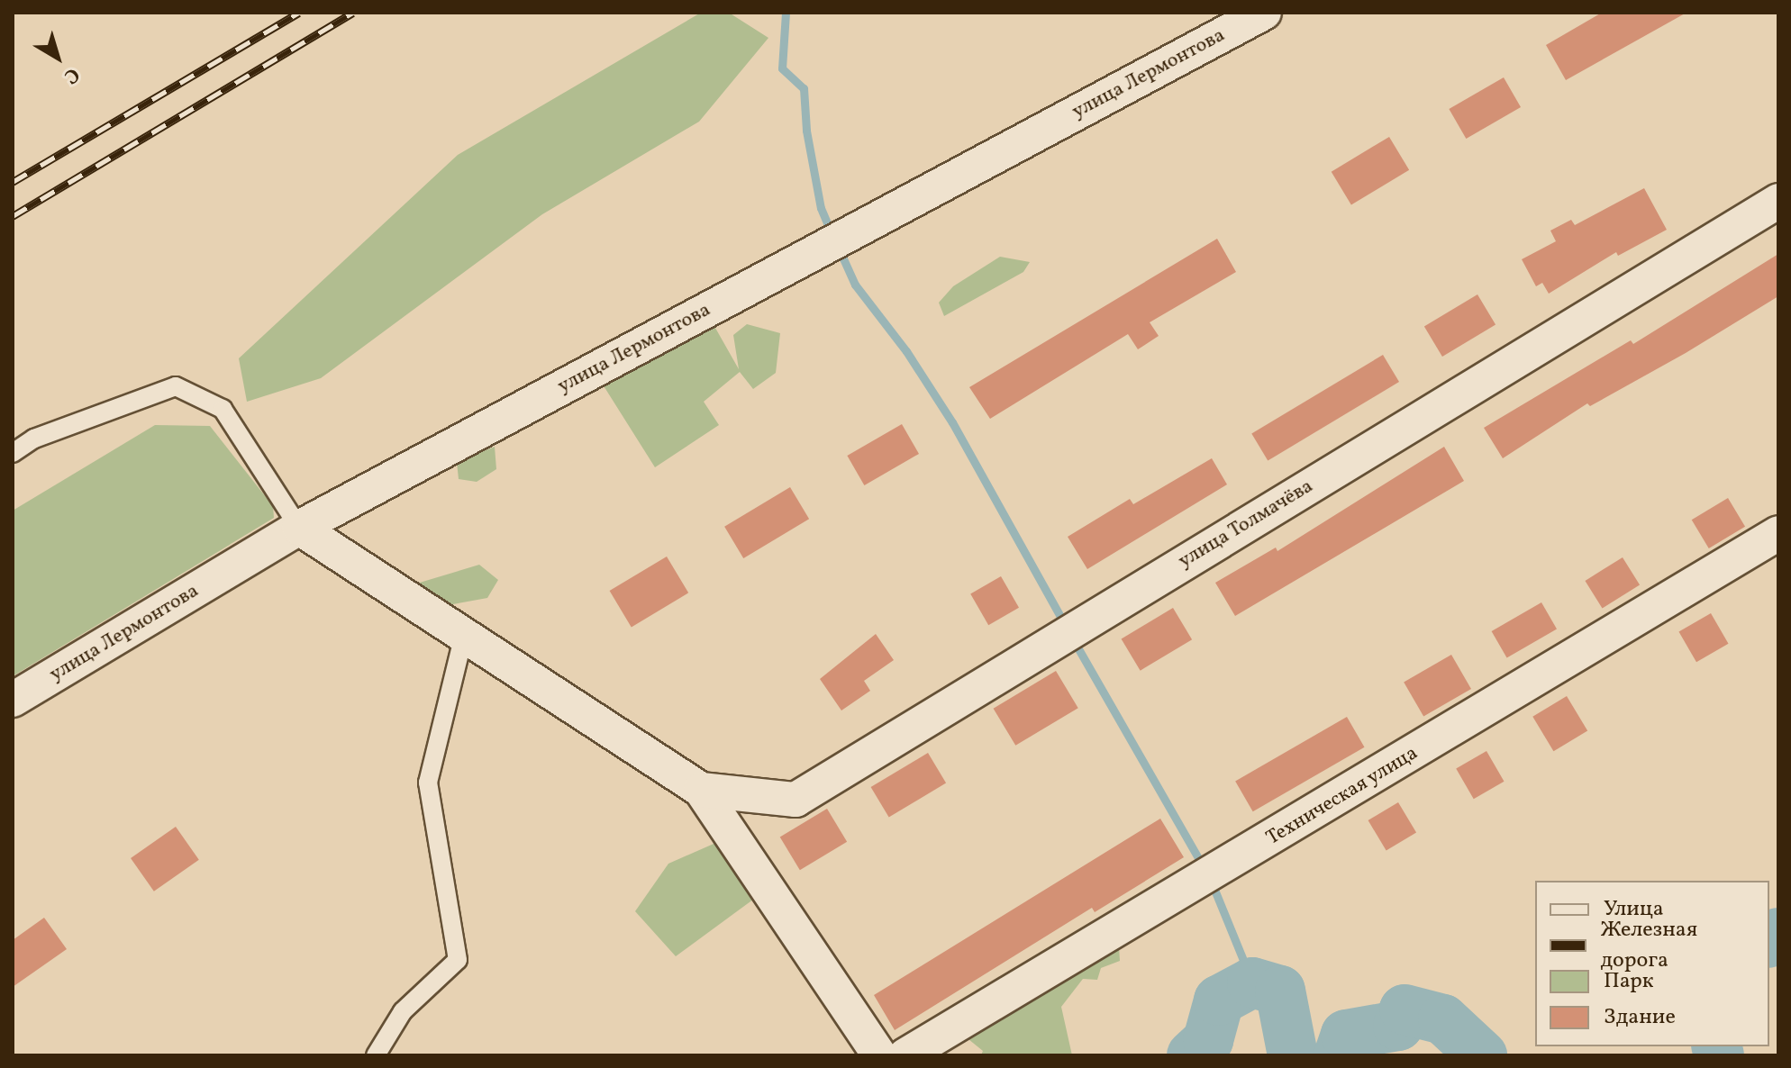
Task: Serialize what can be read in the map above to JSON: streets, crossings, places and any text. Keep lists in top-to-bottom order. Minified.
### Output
{"streets":{"street":["улица Лермонтова","улица Толмачёва","Техническая улица"]},"legend":["Улица","Железная дорога","Парк","Здание"],"north":"bottom right"}
